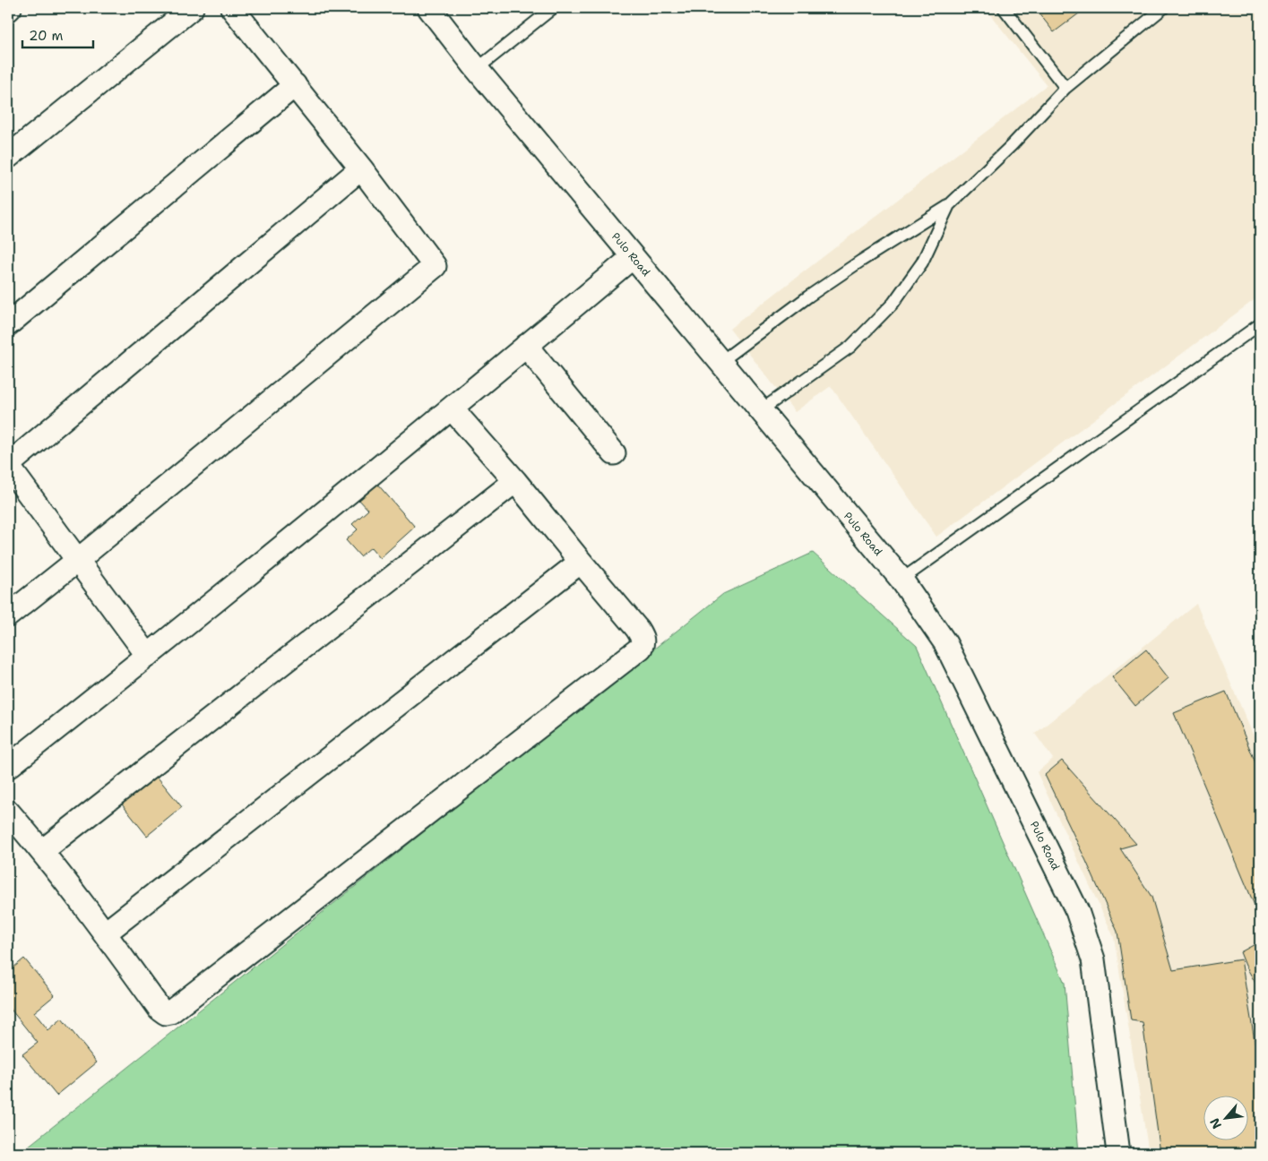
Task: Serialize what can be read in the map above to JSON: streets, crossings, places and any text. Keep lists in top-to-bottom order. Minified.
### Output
{"streets":{"street":["Pulo Road"]},"scale_bar":"20 m","north":"bottom left"}
